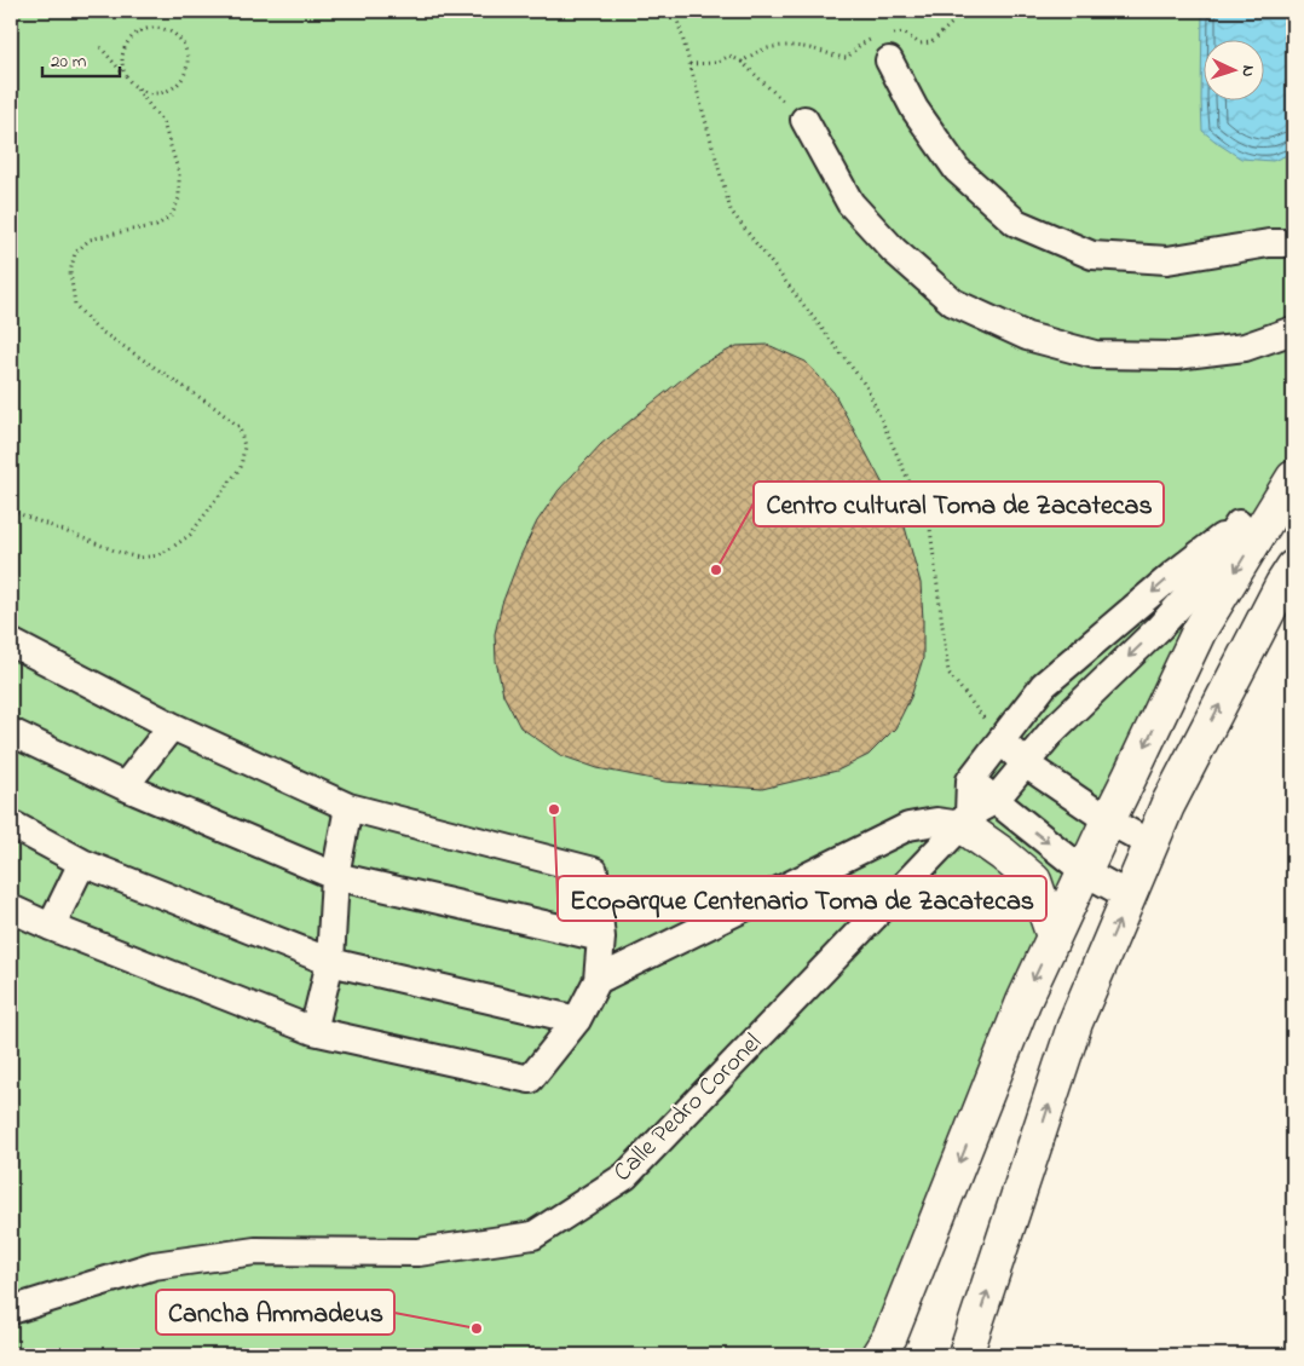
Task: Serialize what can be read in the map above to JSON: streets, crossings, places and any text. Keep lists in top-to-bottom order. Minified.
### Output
{"streets":{"street":["Calle Pedro Coronel"]},"places":["Centro cultural Toma de Zacatecas","Ecoparque Centenario Toma de Zacatecas","Cancha Ammadeus"],"scale_bar":"20 m","north":"right"}
